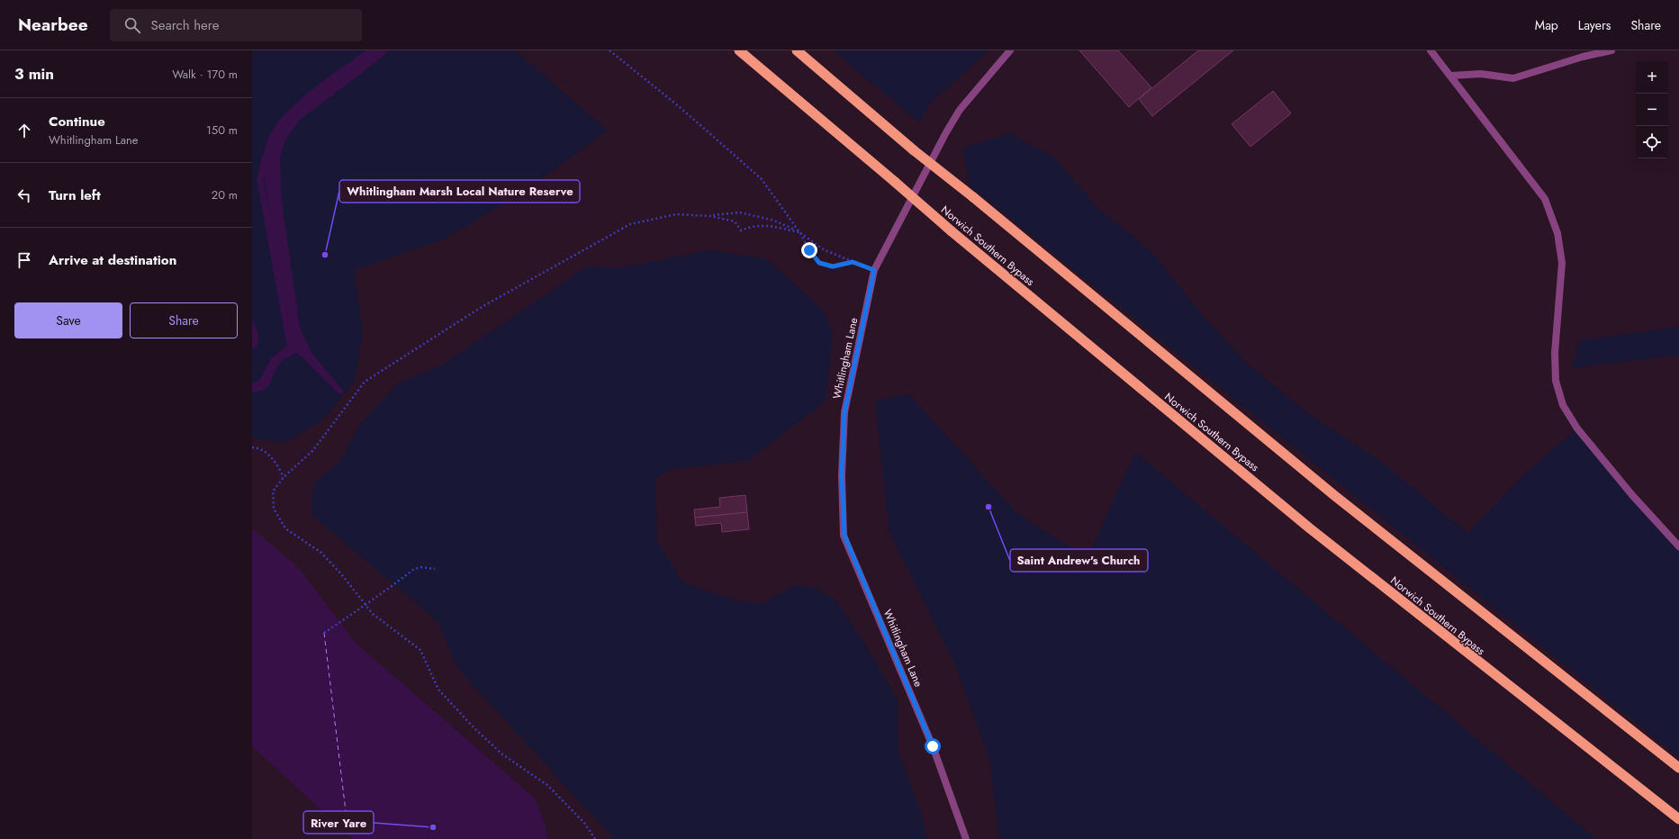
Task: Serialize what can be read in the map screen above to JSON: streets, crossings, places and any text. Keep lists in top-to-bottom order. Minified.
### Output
{"streets":{"highway":["Norwich Southern Bypass"],"street":["Whitlingham Lane"]},"places":["Whitlingham Marsh Local Nature Reserve","Saint Andrew's Church","River Yare"],"page":{"header":"Nearbee","search":"Search here","nav":["Map","Layers","Share"],"heading":["3 min","Walk · 170 m"],"map_buttons":["+","−"],"list":[["Continue","Whitlingham Lane","150 m"],["Turn left","20 m"],"Arrive at destination"],"buttons":["Save","Share"]}}
